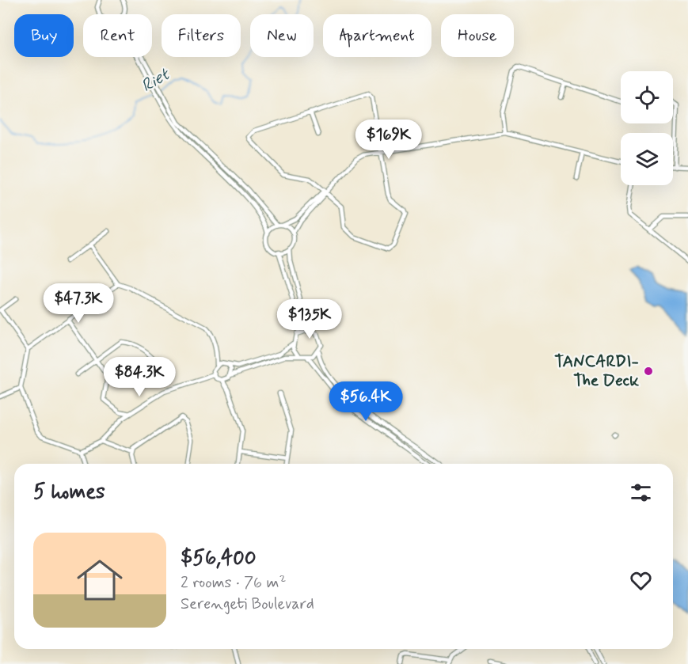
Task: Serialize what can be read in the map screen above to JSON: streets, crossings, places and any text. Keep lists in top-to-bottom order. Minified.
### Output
{"water":["Riet"],"places":["TANCARDI- The Deck"],"page":{"chip":["Buy","Rent","Filters","New","Apartment","House"],"price":["$169K","$47.3K","$135K","$84.3K","$56.4K"],"heading":"5 homes","list":[{"name":"$56,400","note":"2 rooms · 76 m² · Serengeti Boulevard"}]}}
